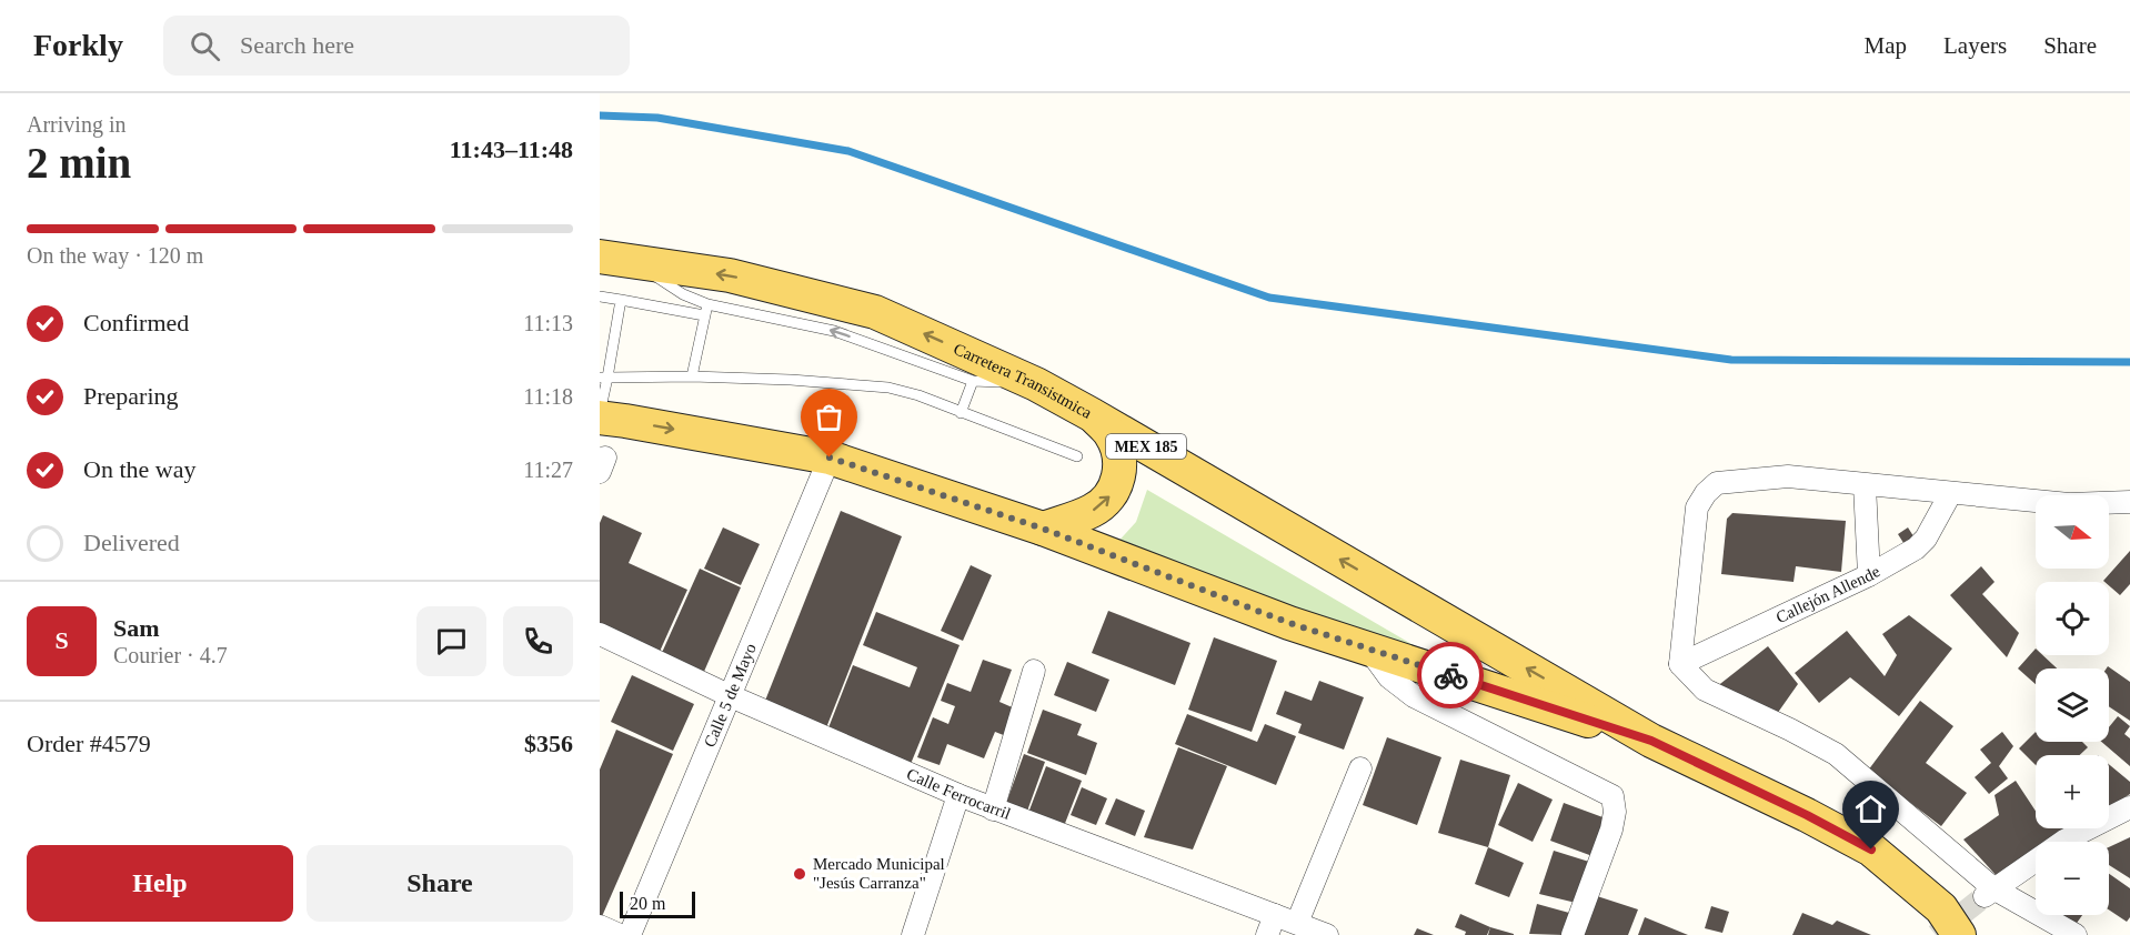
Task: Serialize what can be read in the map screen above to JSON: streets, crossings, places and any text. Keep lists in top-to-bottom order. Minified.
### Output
{"streets":{"main road":["Carretera Transistmica","MEX 185"],"street":["Callejón Allende","Calle 5 de Mayo","Calle Ferrocarril"]},"crossings":[["Carretera Transistmica","Calle 5 de Mayo"],["Calle 5 de Mayo","Calle Ferrocarril"]],"places":["Mercado Municipal \"Jesús Carranza\""],"scale_bar":"20 m","north":"right","page":{"header":"Forkly","search":"Search here","nav":["Map","Layers","Share"],"heading":["2 min","Arriving in","11:43–11:48"],"panel":["Sam","Courier · 4.7","Order #4579","$356"],"bar":"On the way · 120 m","list":[["Confirmed","11:13"],["Preparing","11:18"],["On the way","11:27"],"Delivered"],"map_buttons":["+","−"],"round":"S","buttons":["Help","Share"],"scale":"20 m"}}
